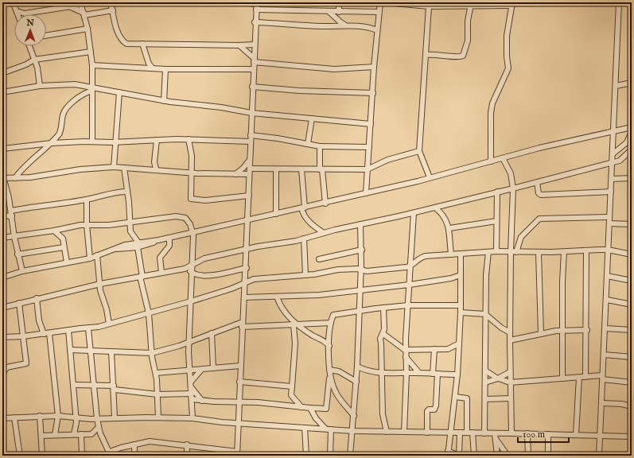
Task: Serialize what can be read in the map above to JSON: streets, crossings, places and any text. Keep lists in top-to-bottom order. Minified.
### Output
{"scale_bar":"100 m","north":"top"}
